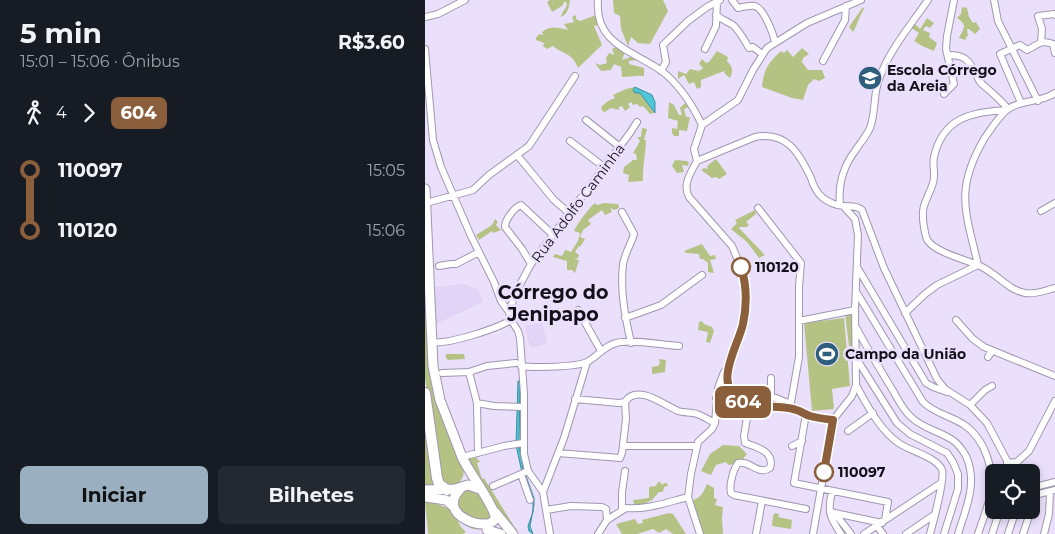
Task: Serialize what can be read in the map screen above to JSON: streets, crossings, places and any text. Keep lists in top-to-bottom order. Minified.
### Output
{"streets":{"street":["Rua Adolfo Caminha"]},"districts":["Córrego do Jenipapo"],"places":{"school or university":["Escola Córrego da Areia"],"other":["110120","110097"],"sports":["Campo da União"]},"lines":["bus line 604"],"page":{"heading":["5 min","15:01 – 15:06 · Ônibus","R$3.60"],"on_map":"604","legs":["4","604"],"list":[{"name":"110097","value":"15:05"},{"name":"110120","value":"15:06"}],"buttons":["Iniciar","Bilhetes"]}}
